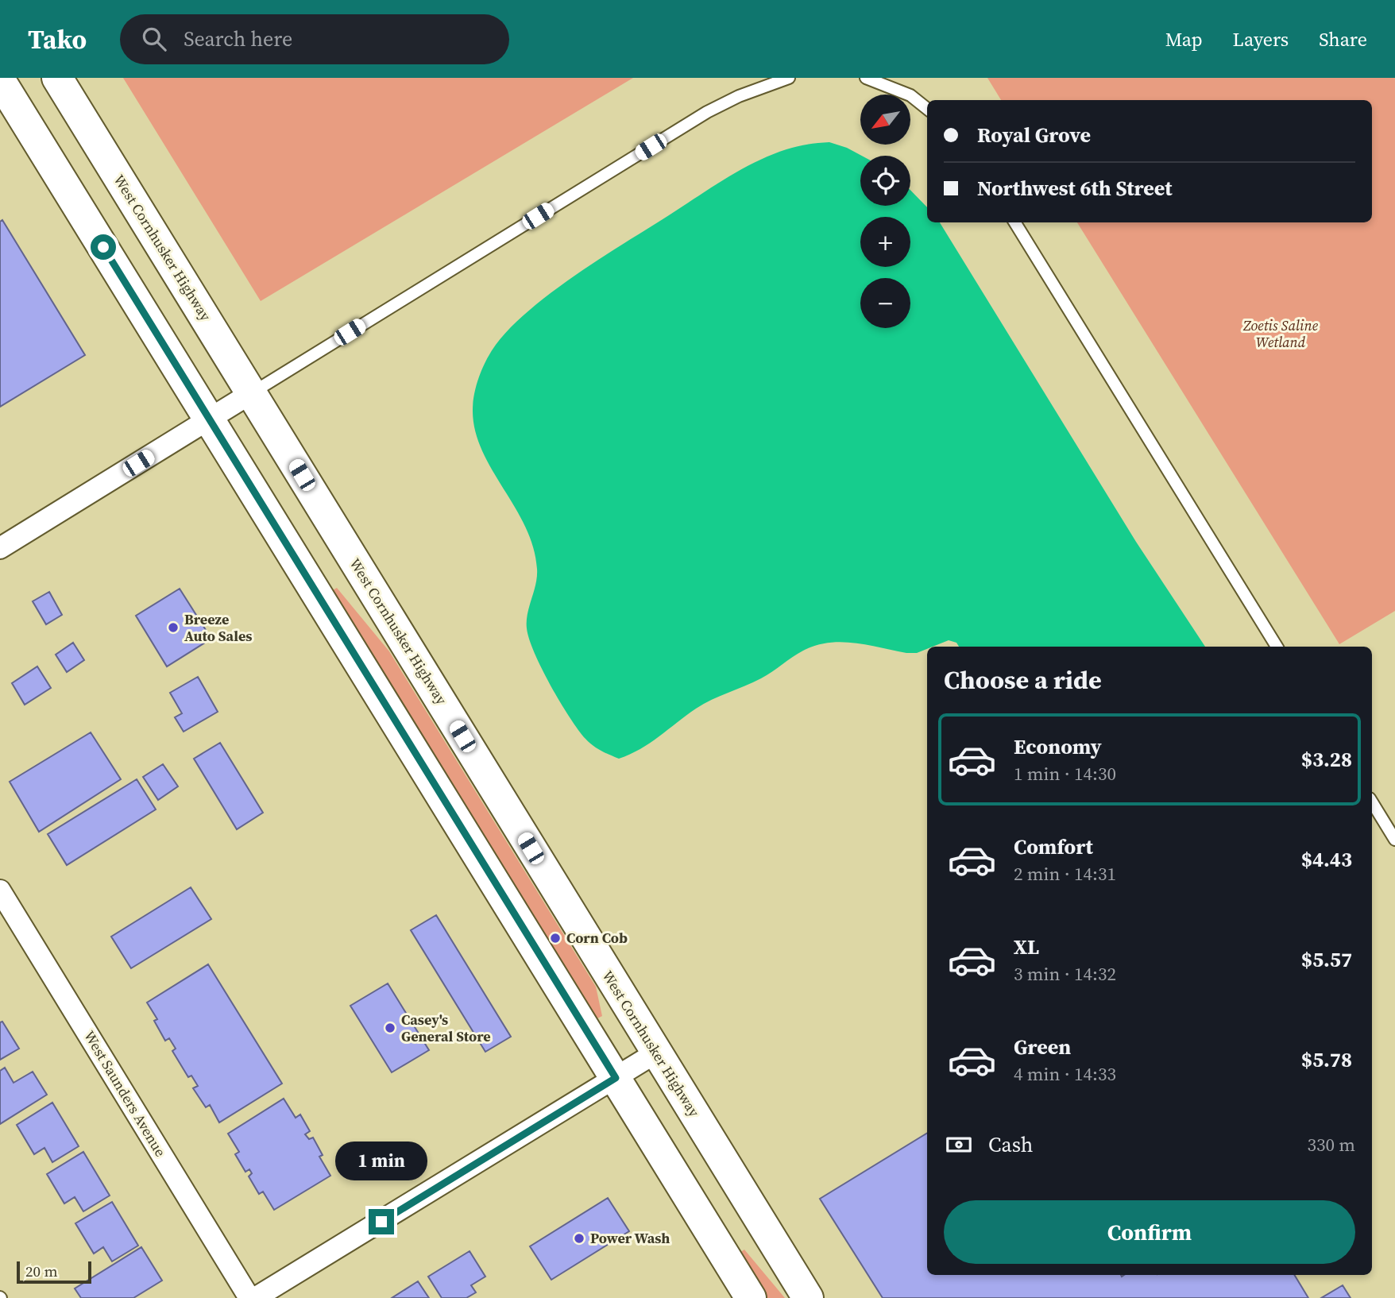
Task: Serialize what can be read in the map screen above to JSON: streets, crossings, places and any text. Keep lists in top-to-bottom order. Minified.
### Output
{"streets":{"main road":["West Cornhusker Highway"],"street":["West Saunders Avenue"]},"parks":["Zoetis Saline Wetland"],"places":["Breeze Auto Sales","Corn Cob","Casey's General Store","Power Wash"],"scale_bar":"20 m","north":"bottom left","page":{"header":"Tako","search":"Search here","nav":["Map","Layers","Share"],"map_buttons":["+","−"],"banner":["Royal Grove","Northwest 6th Street"],"heading":"Choose a ride","list":[{"name":"Economy","note":"1 min · 14:30","value":"$3.28"},{"name":"Comfort","note":"2 min · 14:31","value":"$4.43"},{"name":"XL","note":"3 min · 14:32","value":"$5.57"},{"name":"Green","note":"4 min · 14:33","value":"$5.78"}],"pay":["Cash","330 m"],"bubble":"1 min","buttons":"Confirm","scale":"20 m"}}
